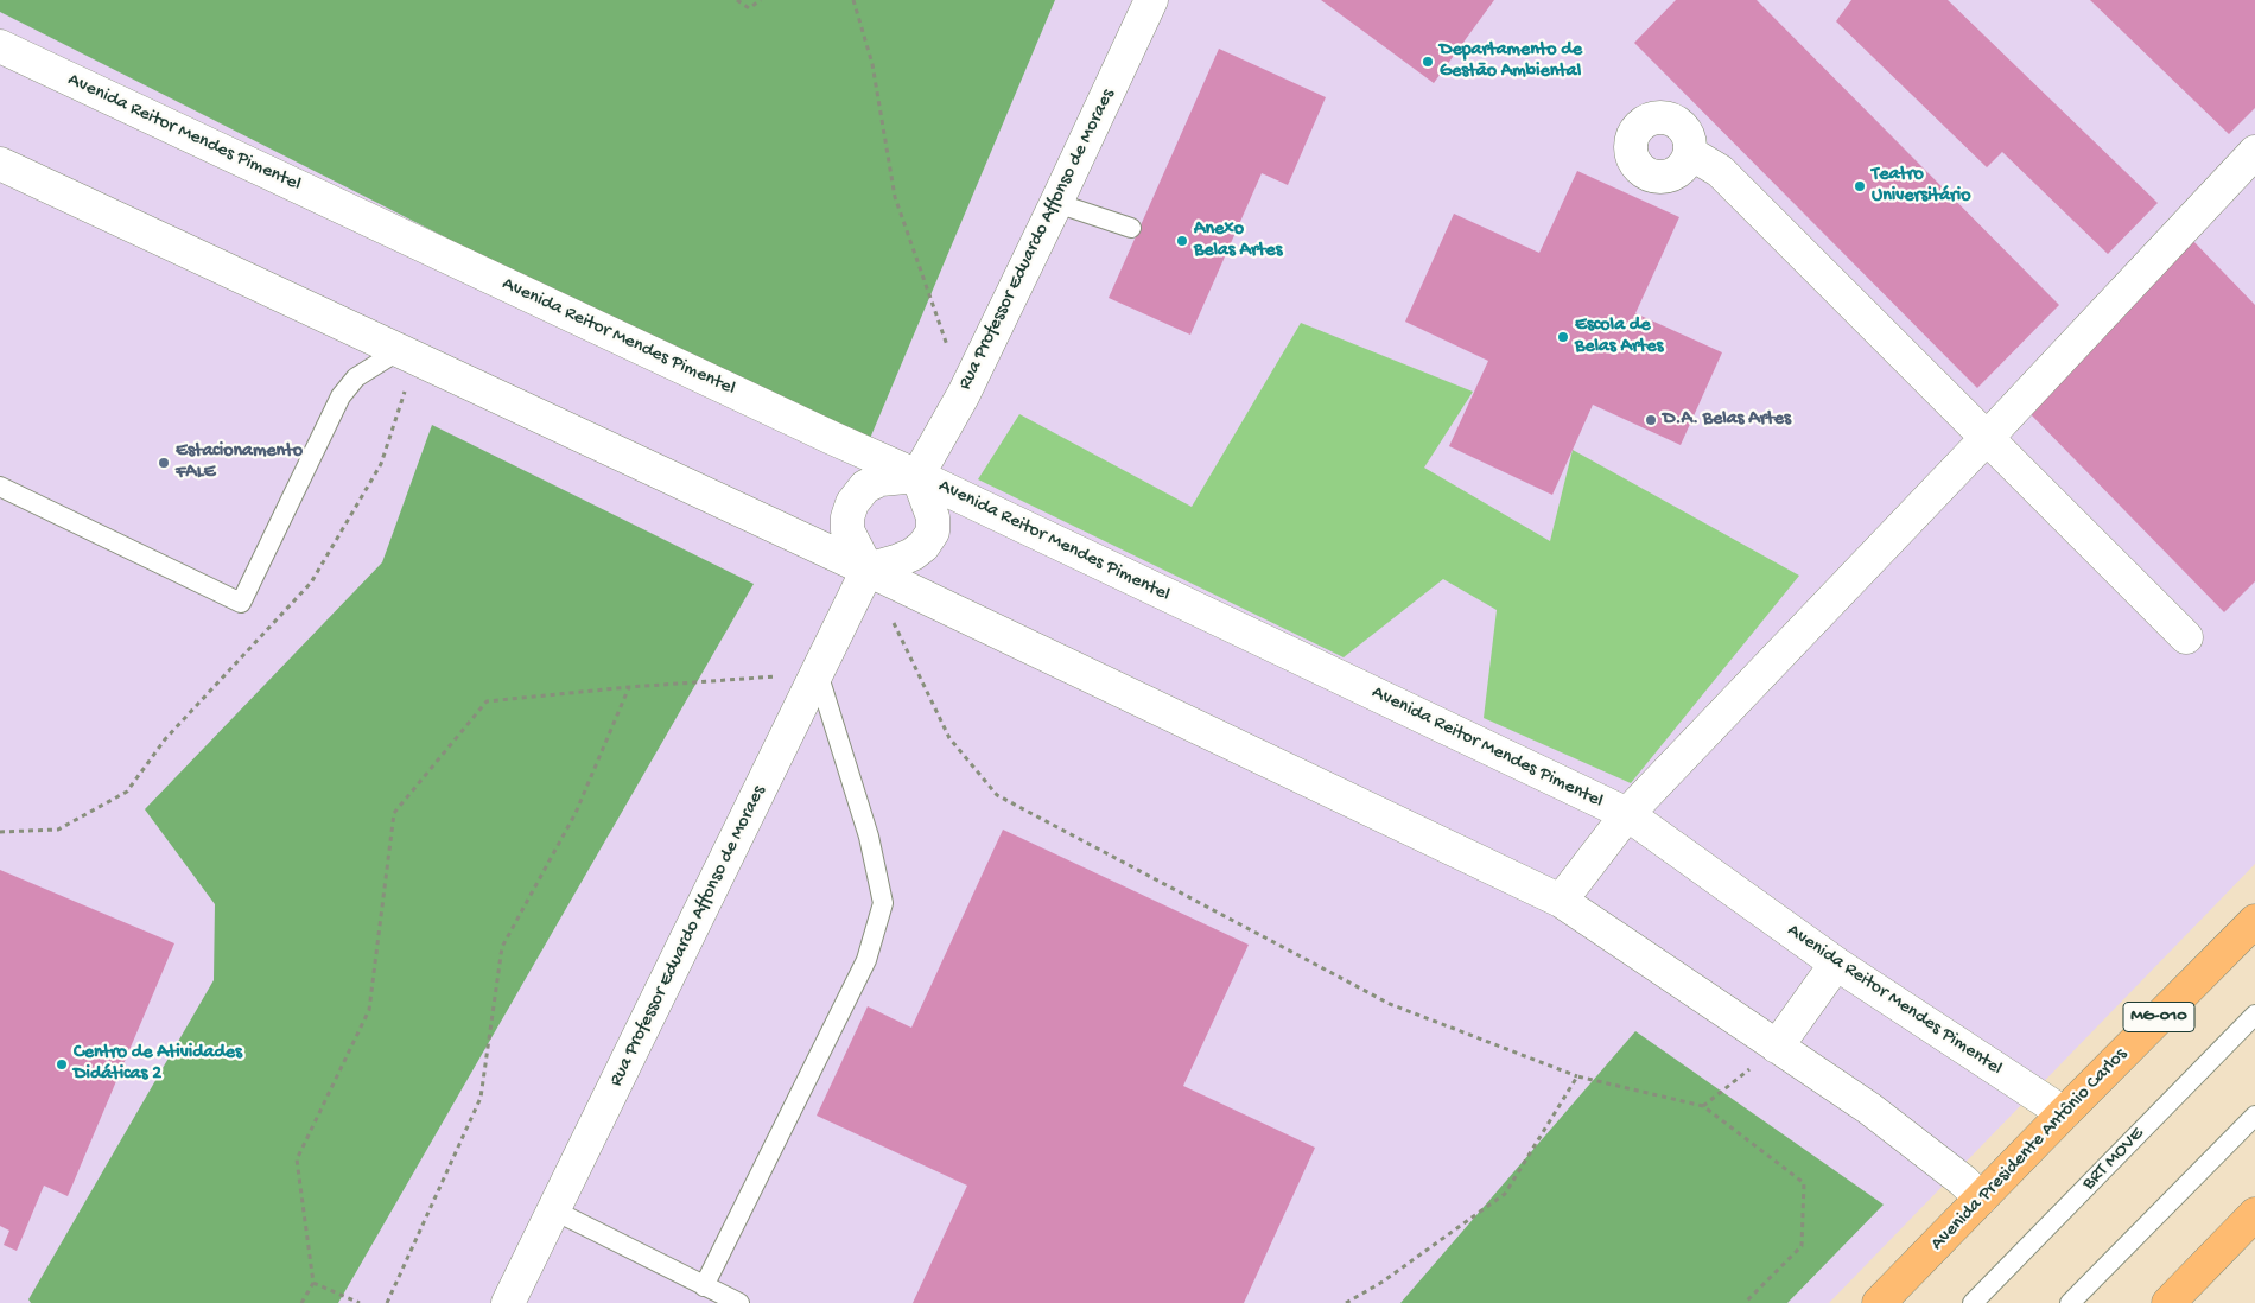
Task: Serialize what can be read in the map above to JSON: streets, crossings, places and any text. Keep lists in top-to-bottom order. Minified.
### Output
{"streets":{"highway":["MG-010","Avenida Presidente Antônio Carlos"],"street":["Avenida Reitor Mendes Pimentel","Rua Professor Eduardo Affonso de Moraes"],"lane":["BRT MOVE"]},"crossings":[["Avenida Reitor Mendes Pimentel","Rua Professor Eduardo Affonso de Moraes"],["Avenida Reitor Mendes Pimentel","Avenida Presidente Antônio Carlos"]],"places":["Departamento de Gestão Ambiental","Teatro Universitário","Anexo Belas Artes","Escola de Belas Artes","D.A. Belas Artes","Estacionamento FALE","Centro de Atividades Didáticas 2"]}
